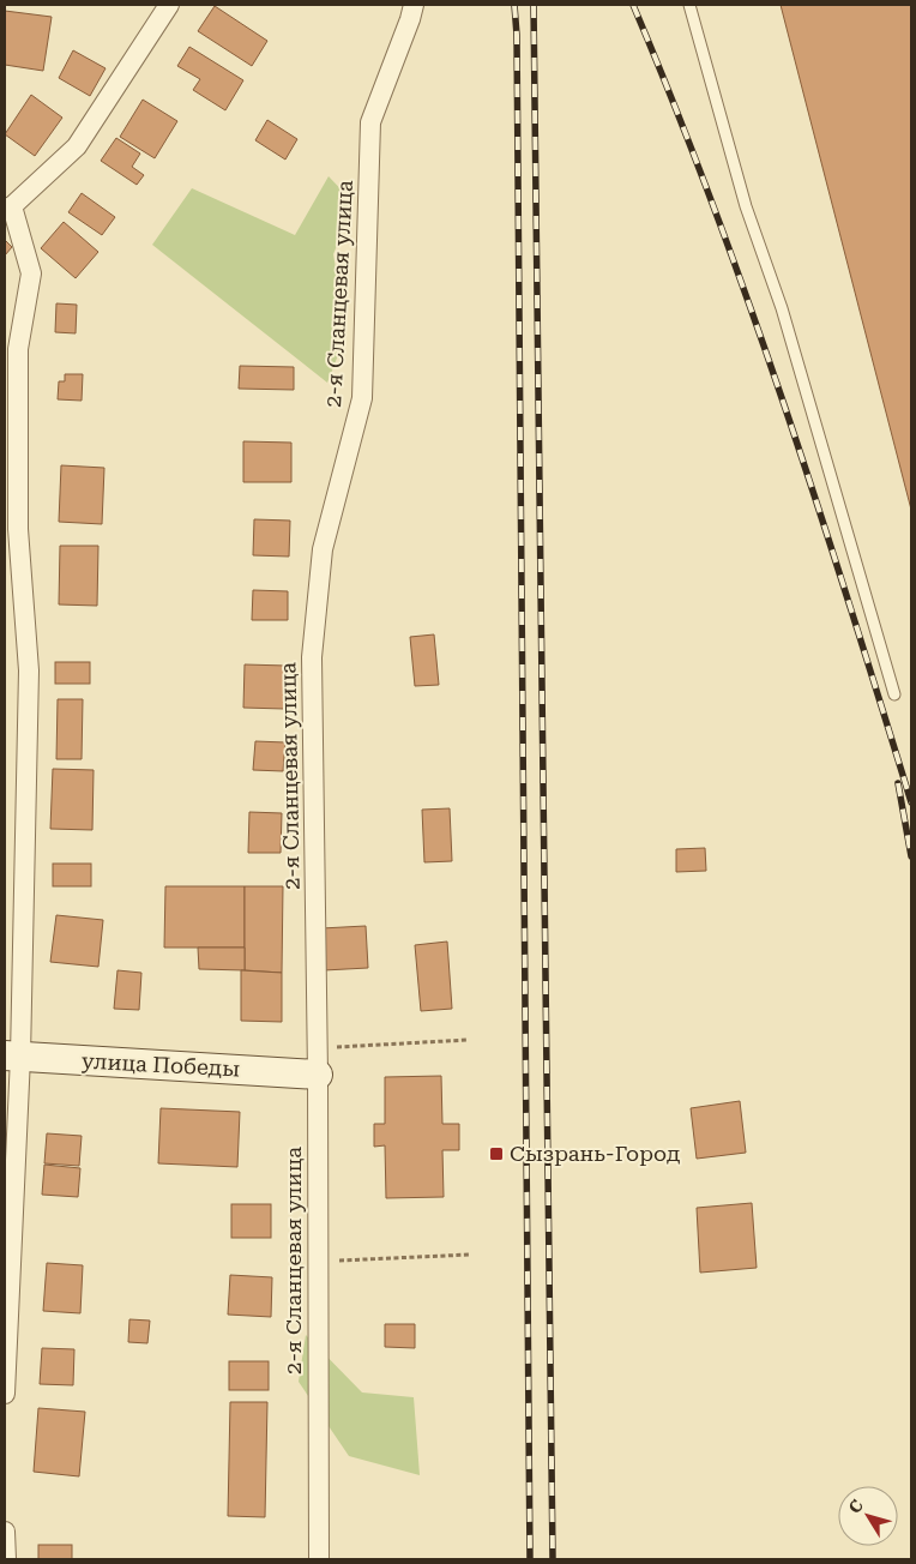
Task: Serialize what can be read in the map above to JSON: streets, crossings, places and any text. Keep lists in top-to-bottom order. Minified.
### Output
{"streets":{"street":["2-я Сланцевая улица","улица Победы"]},"crossings":[["2-я Сланцевая улица","улица Победы"]],"places":{"transit":["Сызрань-Город"]},"north":"top left"}
